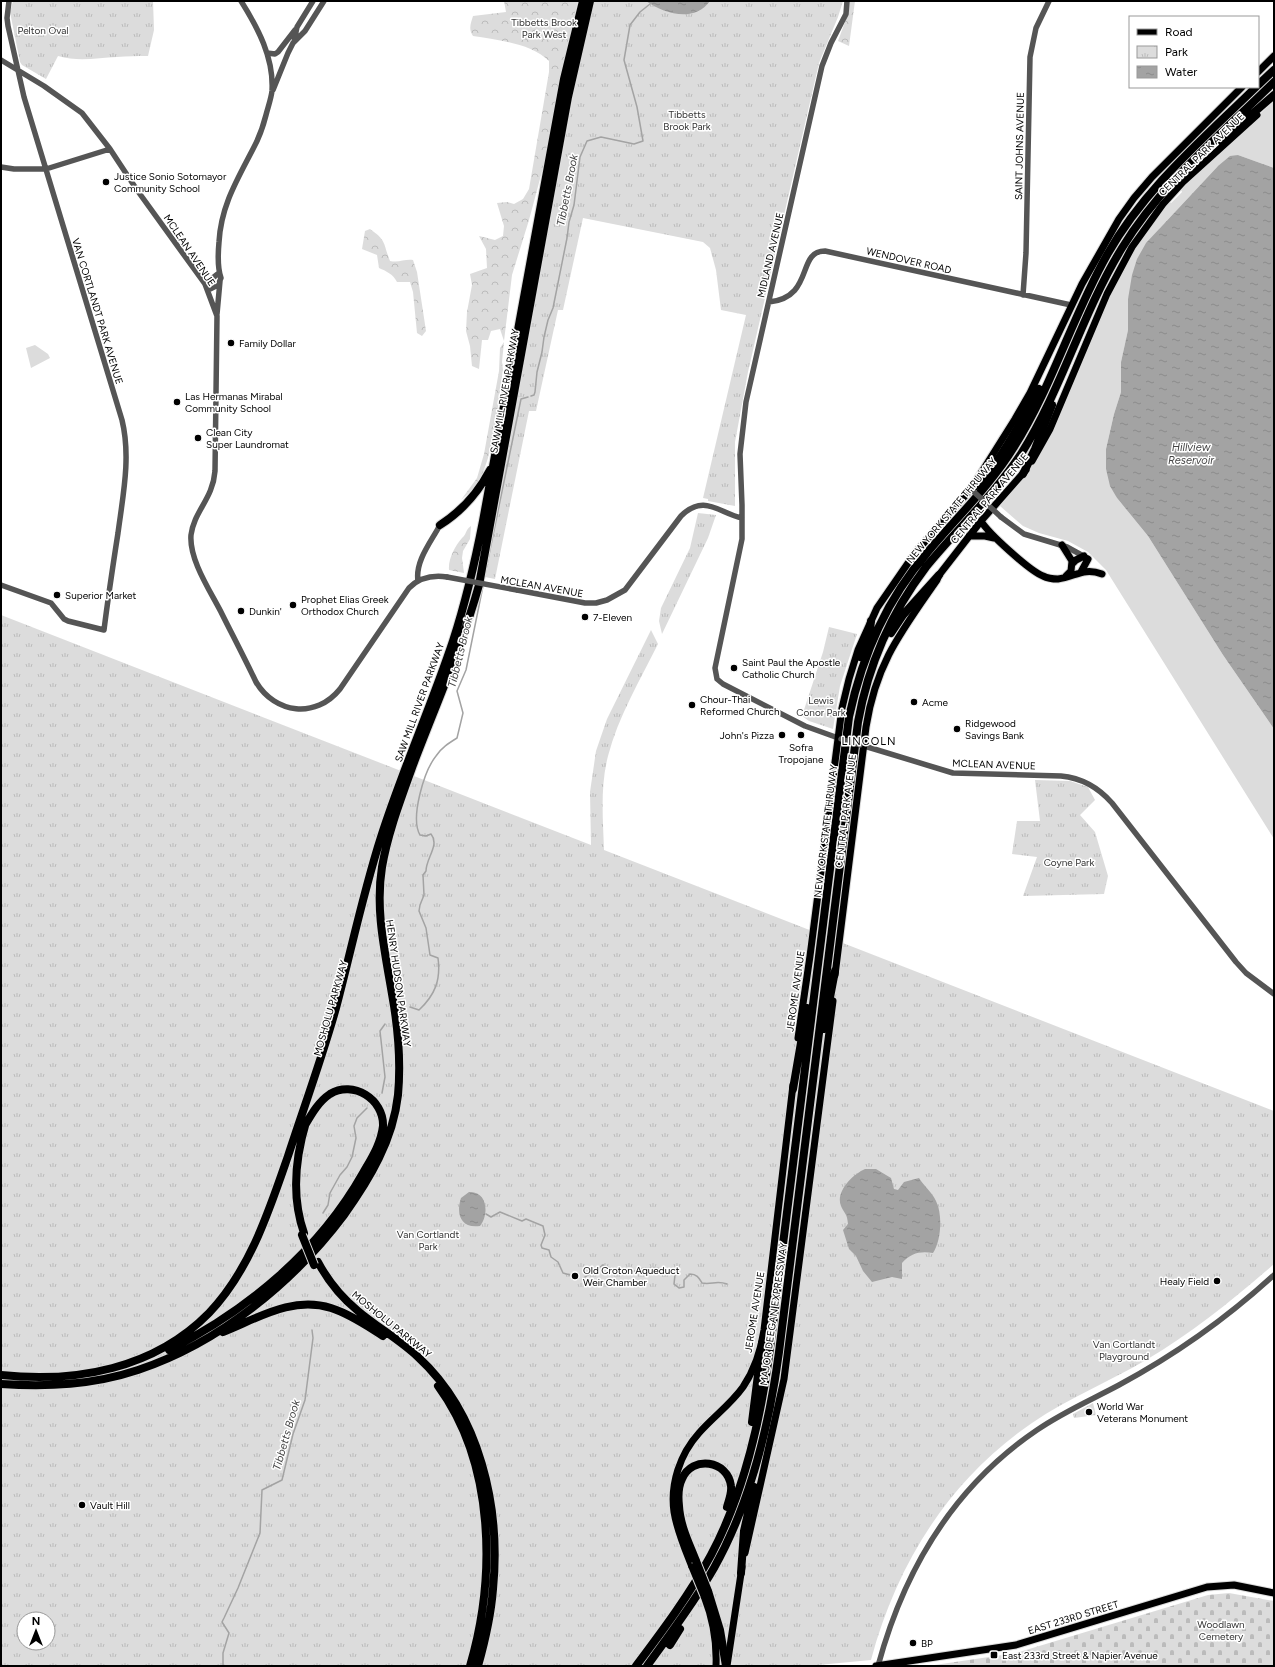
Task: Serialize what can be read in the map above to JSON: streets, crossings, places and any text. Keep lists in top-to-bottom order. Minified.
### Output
{"streets":{"highway":["SAW MILL RIVER PARKWAY","NEW YORK STATE THRUWAY","HENRY HUDSON PARKWAY","MOSHOLU PARKWAY","MAJOR DEEGAN EXPRESSWAY"],"main road":["CENTRAL PARK AVENUE","JEROME AVENUE","EAST 233RD STREET"],"street":["SAINT JOHNS AVENUE","MCLEAN AVENUE","MIDLAND AVENUE","WENDOVER ROAD","VAN CORTLANDT PARK AVENUE"]},"crossings":[["SAINT JOHNS AVENUE","WENDOVER ROAD"],["CENTRAL PARK AVENUE","MCLEAN AVENUE"],["CENTRAL PARK AVENUE","WENDOVER ROAD"],["CENTRAL PARK AVENUE","NEW YORK STATE THRUWAY"],["CENTRAL PARK AVENUE","JEROME AVENUE"],["CENTRAL PARK AVENUE","MAJOR DEEGAN EXPRESSWAY"],["MCLEAN AVENUE","MIDLAND AVENUE"],["MCLEAN AVENUE","VAN CORTLANDT PARK AVENUE"],["MIDLAND AVENUE","WENDOVER ROAD"],["SAW MILL RIVER PARKWAY","HENRY HUDSON PARKWAY"],["NEW YORK STATE THRUWAY","MAJOR DEEGAN EXPRESSWAY"],["HENRY HUDSON PARKWAY","MOSHOLU PARKWAY"]],"districts":["LINCOLN"],"water":["Tibbetts Brook","Hillview Reservoir"],"parks":["Tibbetts Brook Park West","Pelton Oval","Tibbetts Brook Park","Lewis Conor Park","Coyne Park","Van Cortlandt Park","Van Cortlandt Playground","Woodlawn Cemetery"],"places":{"other":["Justice Sonio Sotomayor Community School","Family Dollar","Las Hermanas Mirabal Community School","Clean City Super Laundromat","Superior Market","Prophet Elias Greek Orthodox Church","Dunkin'","7-Eleven","Saint Paul the Apostle Catholic Church","Acme","Chour-Thai Reformed Church","Ridgewood Savings Bank","John's Pizza","Sofra Tropojane","Old Croton Aqueduct Weir Chamber","Healy Field","World War Veterans Monument","Vault Hill","BP"],"transit":["East 233rd Street & Napier Avenue"]},"legend":["Road","Park","Water"],"north":"top"}
